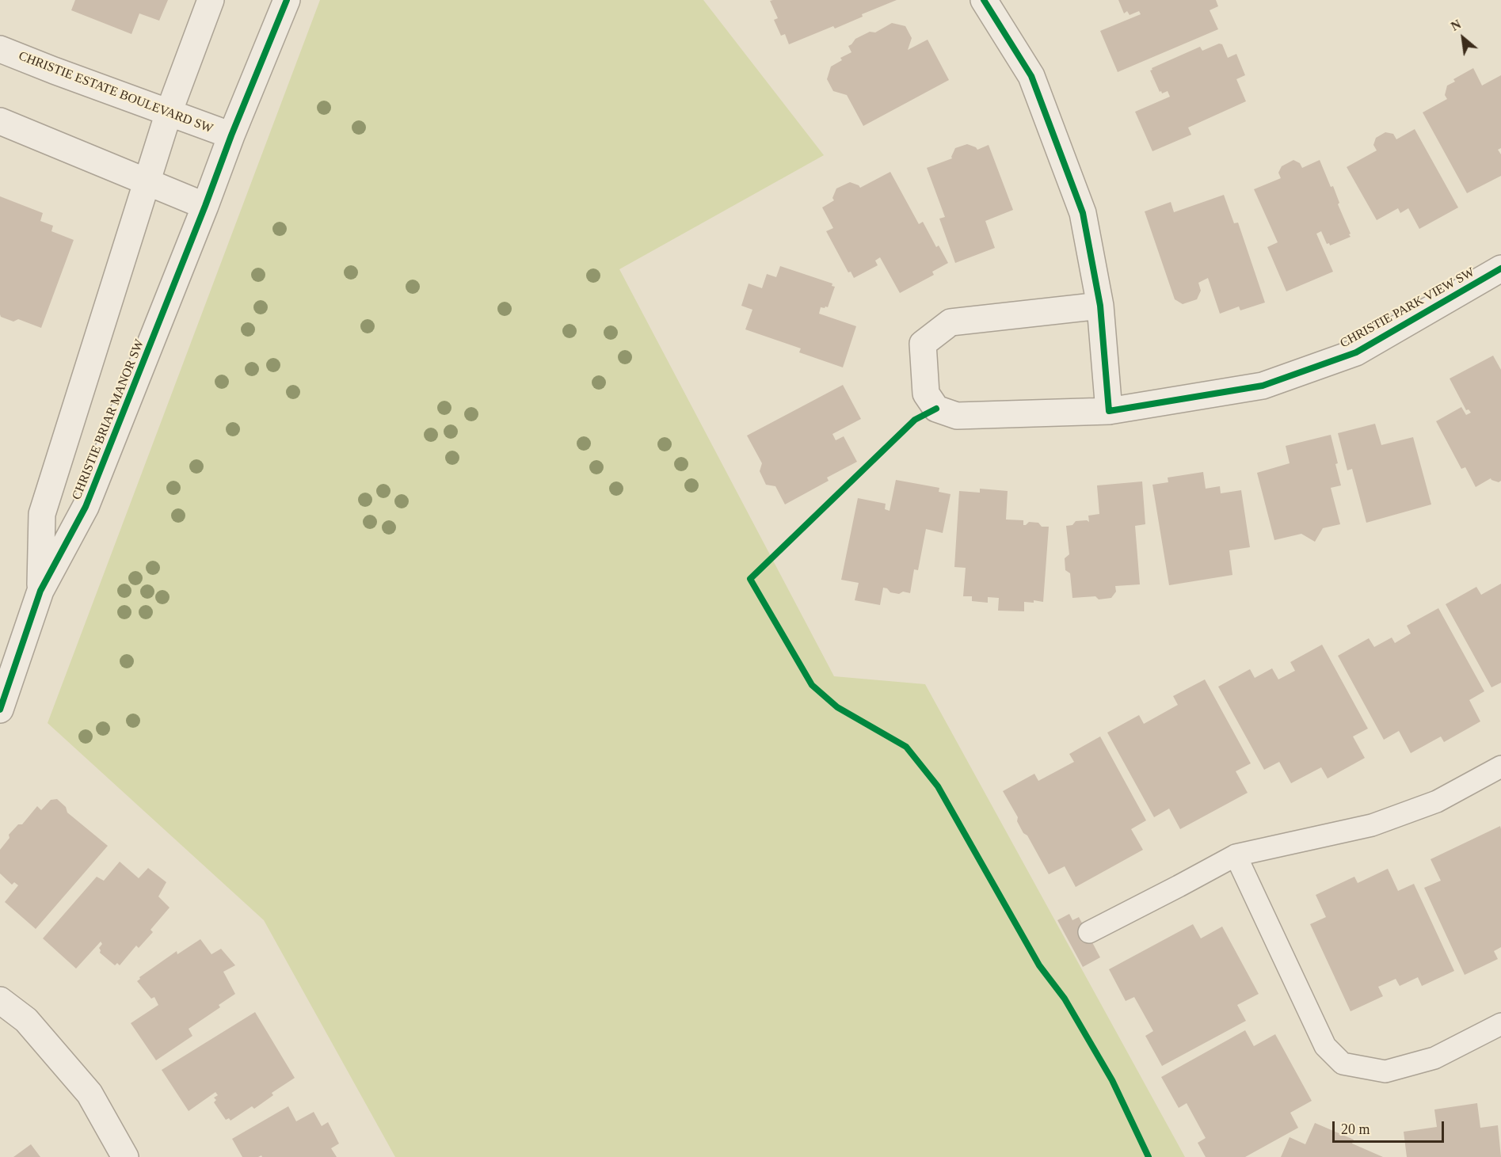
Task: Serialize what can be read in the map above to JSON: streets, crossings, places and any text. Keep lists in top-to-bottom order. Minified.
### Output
{"streets":{"street":["CHRISTIE ESTATE BOULEVARD SW","CHRISTIE PARK VIEW SW","CHRISTIE BRIAR MANOR SW"]},"crossings":[["CHRISTIE ESTATE BOULEVARD SW","CHRISTIE BRIAR MANOR SW"]],"scale_bar":"20 m","north":"top left"}
